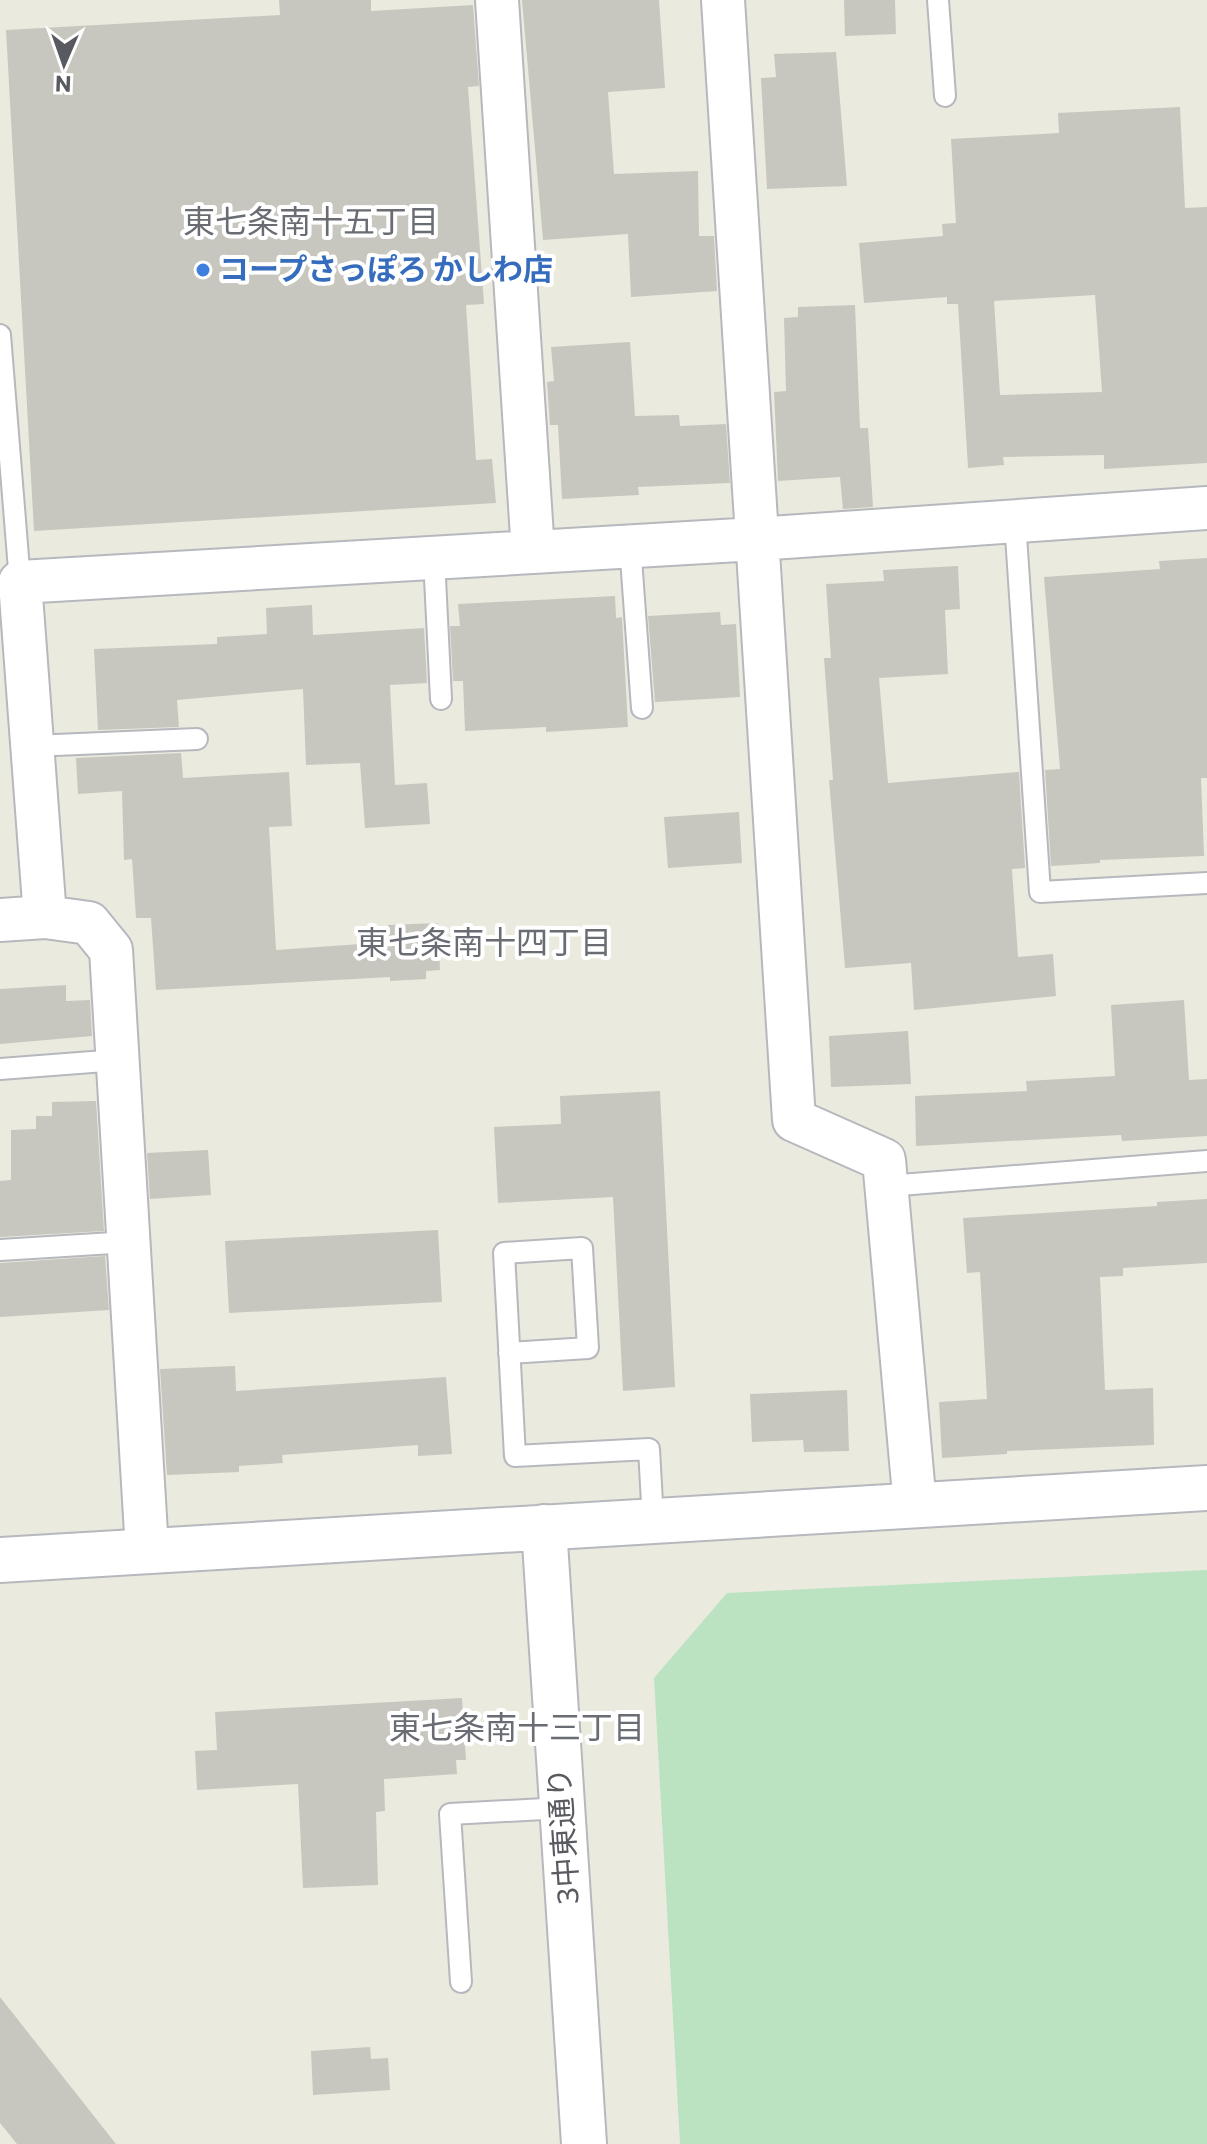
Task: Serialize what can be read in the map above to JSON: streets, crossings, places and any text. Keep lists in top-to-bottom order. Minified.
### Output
{"streets":{"street":["3中東通り"]},"districts":["東七条南十五丁目","東七条南十四丁目","東七条南十三丁目"],"places":["コープさっぽろ かしわ店"],"north":"bottom"}
